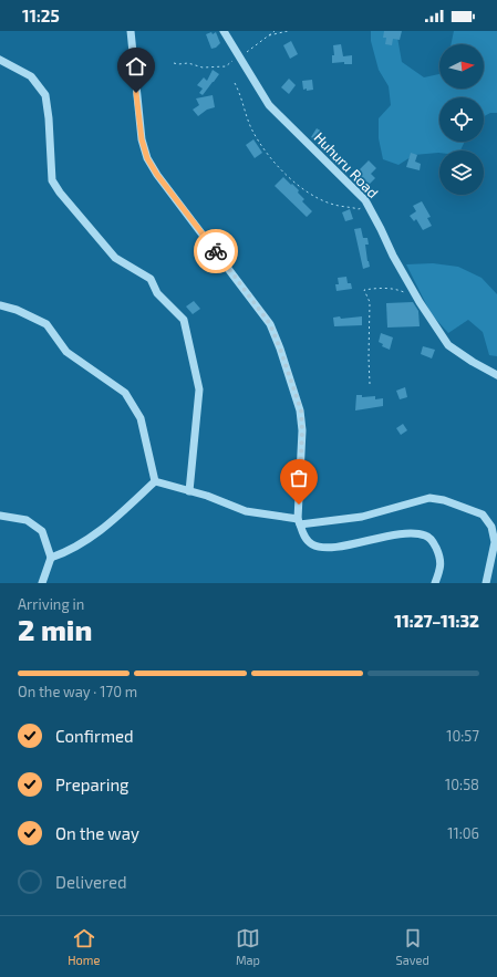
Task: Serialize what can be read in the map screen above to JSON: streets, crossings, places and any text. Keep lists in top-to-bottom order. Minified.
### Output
{"streets":{"street":["Huhuru Road"]},"north":"right","page":{"status":"11:25","heading":["2 min","Arriving in","11:27–11:32"],"bar":"On the way · 170 m","list":[["Confirmed","10:57"],["Preparing","10:58"],["On the way","11:06"],"Delivered"],"tabs":["Home","Map","Saved"]}}
